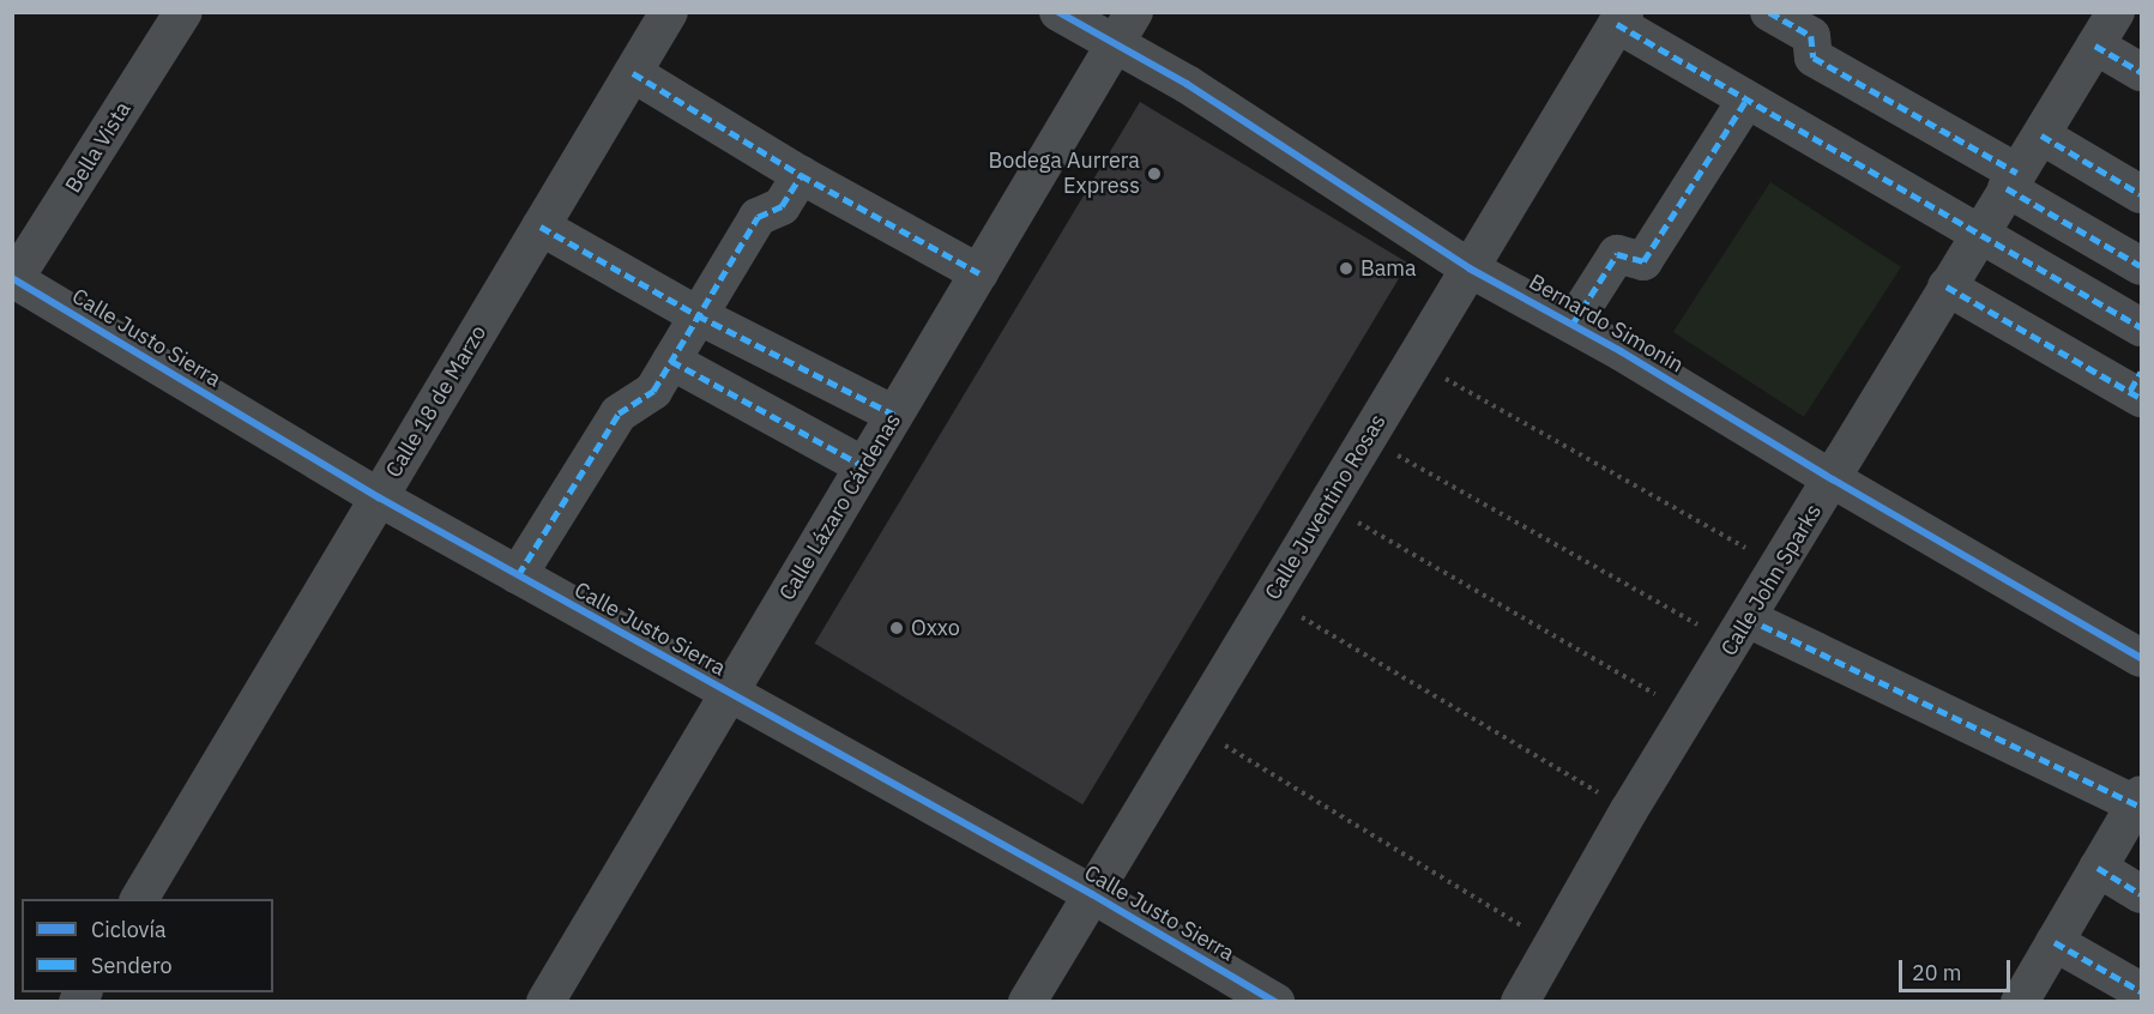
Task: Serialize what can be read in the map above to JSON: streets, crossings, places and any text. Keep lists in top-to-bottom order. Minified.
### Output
{"streets":{"street":["Bella Vista","Bernardo Simonin","Calle Justo Sierra","Calle 18 de Marzo","Calle Lázaro Cárdenas","Calle Juventino Rosas","Calle John Sparks"]},"crossings":[["Bella Vista","Calle Justo Sierra"],["Bernardo Simonin","Calle Lázaro Cárdenas"],["Bernardo Simonin","Calle Juventino Rosas"],["Bernardo Simonin","Calle John Sparks"],["Calle Justo Sierra","Calle 18 de Marzo"],["Calle Justo Sierra","Calle Lázaro Cárdenas"],["Calle Justo Sierra","Calle Juventino Rosas"]],"places":["Bodega Aurrera Express","Bama","Oxxo"],"legend":["Ciclovía","Sendero"],"scale_bar":"20 m"}
